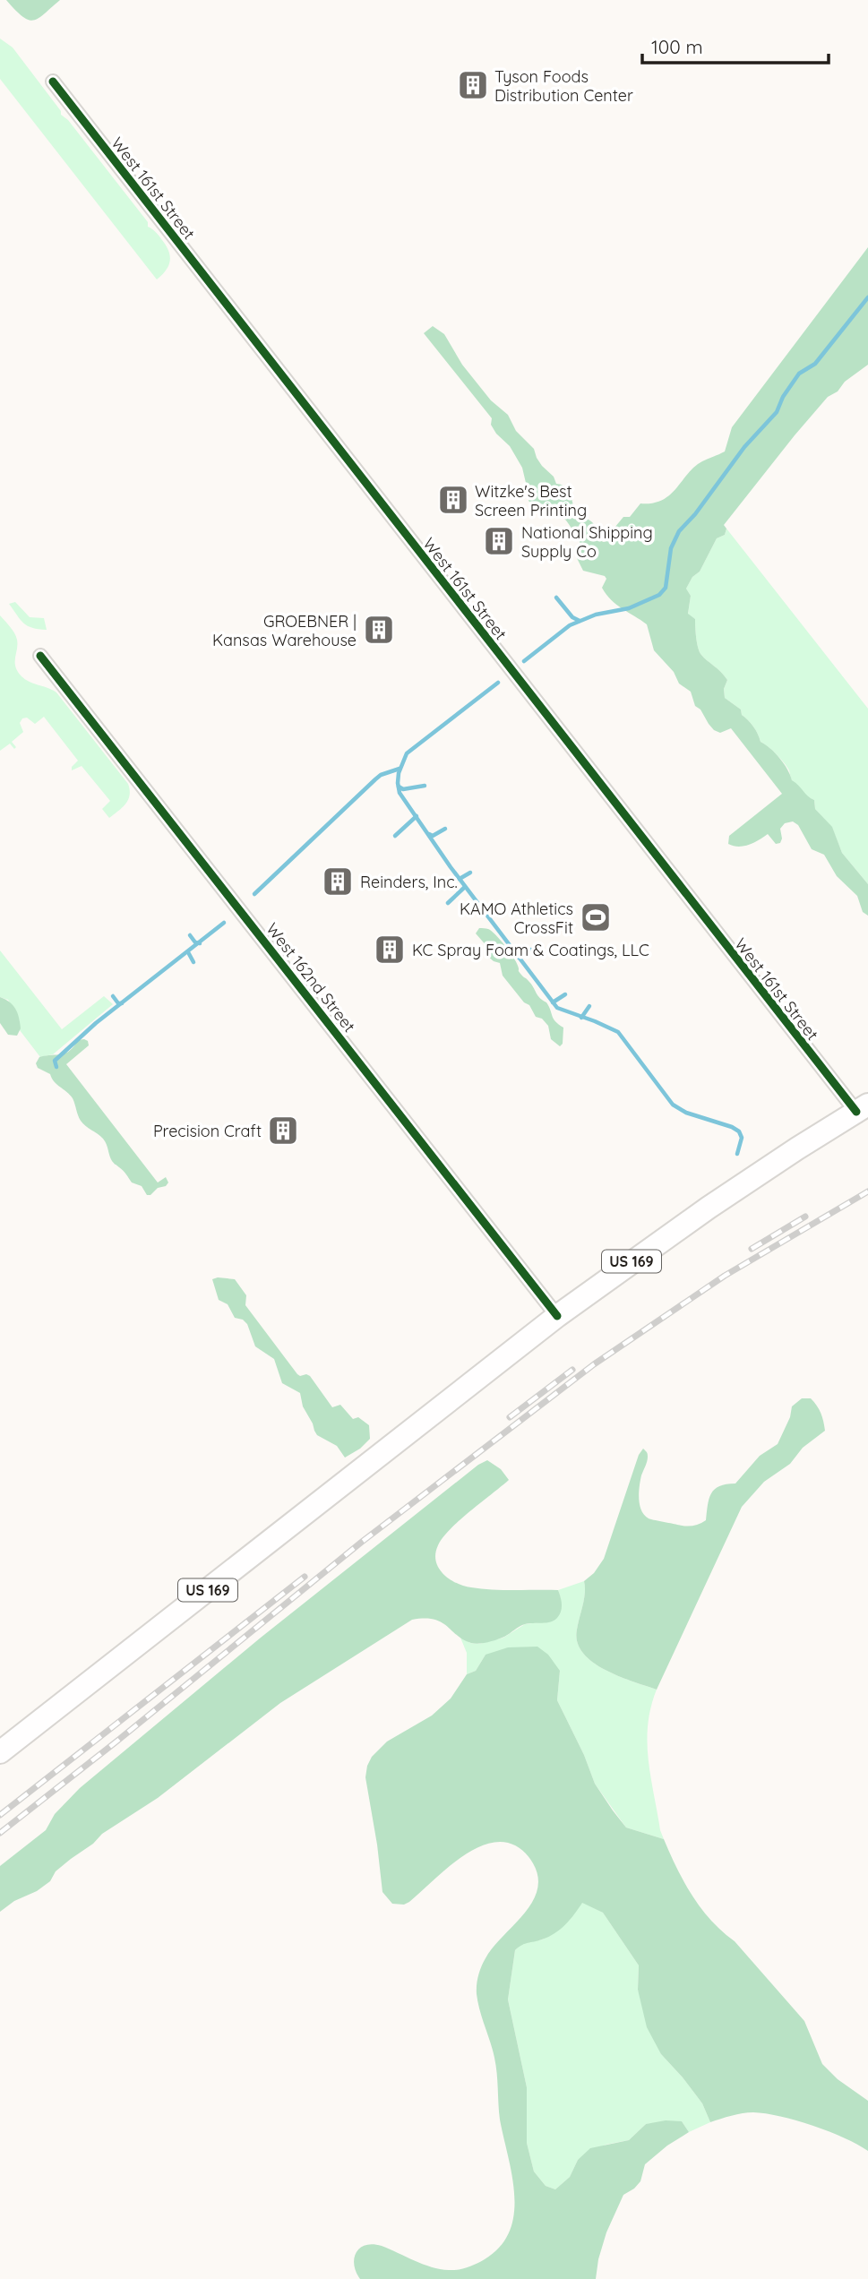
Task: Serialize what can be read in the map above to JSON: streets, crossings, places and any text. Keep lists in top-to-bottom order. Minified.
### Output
{"streets":{"highway":["US 169"],"street":["West 161st Street","West 162nd Street"]},"crossings":[["West 161st Street","US 169"],["West 162nd Street","US 169"]],"places":{"building":["Tyson Foods Distribution Center","Witzke's Best Screen Printing","National Shipping Supply Co","GROEBNER | Kansas Warehouse","Reinders, Inc.","KC Spray Foam & Coatings, LLC","Precision Craft"],"sports":["KAMO Athletics CrossFit"]},"scale_bar":"100 m"}
